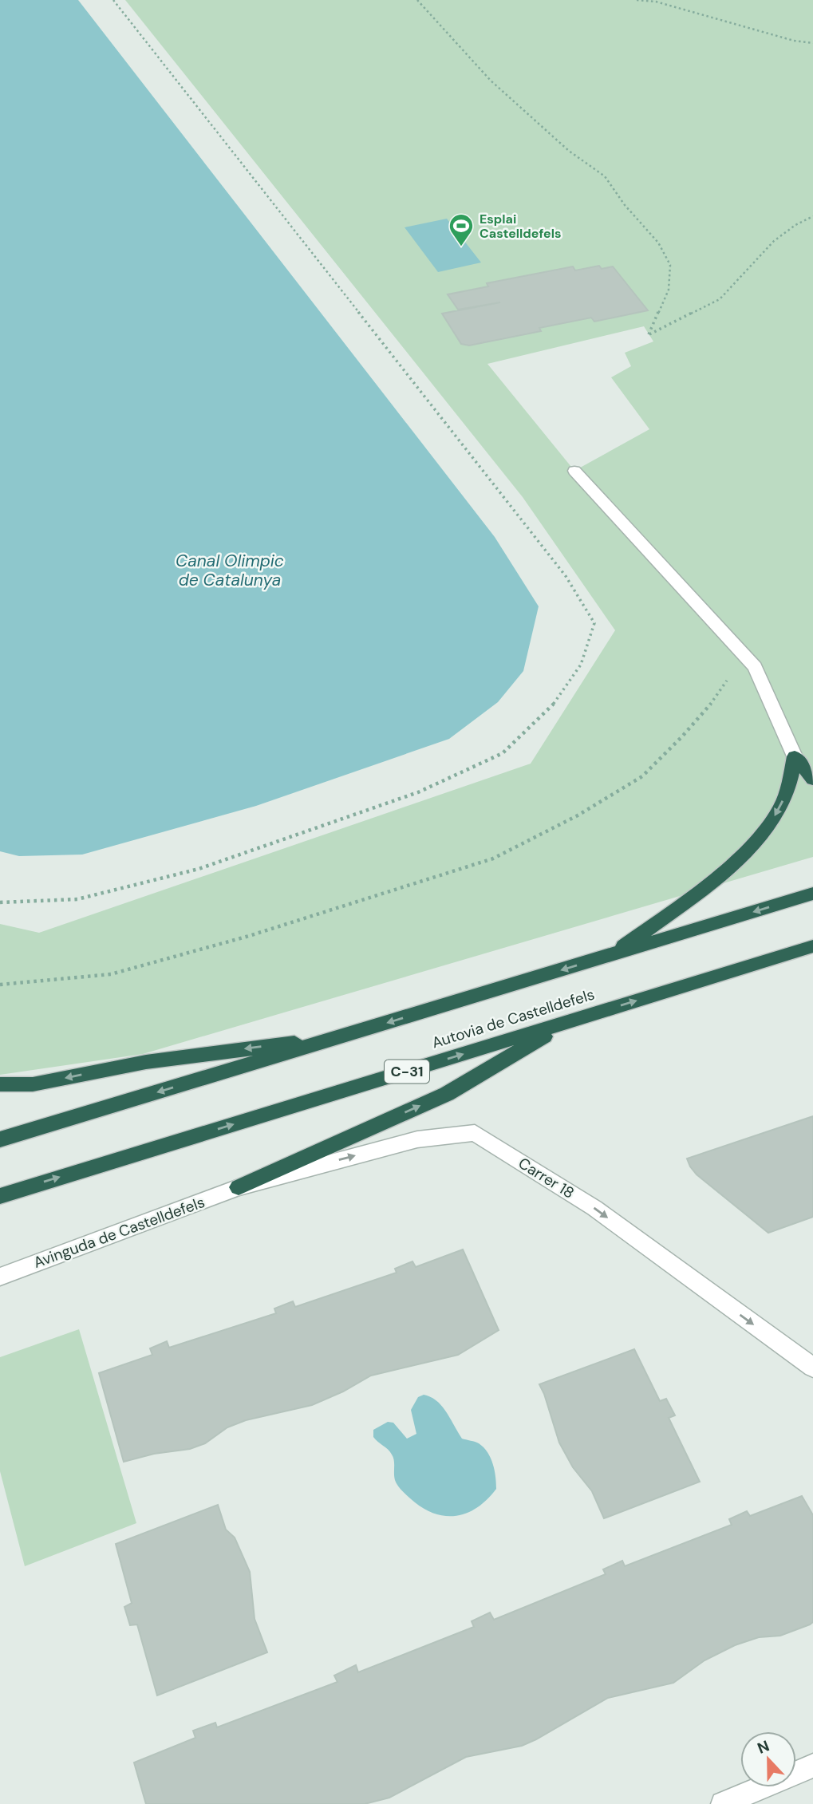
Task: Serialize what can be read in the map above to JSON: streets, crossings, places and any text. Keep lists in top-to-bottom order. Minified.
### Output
{"streets":{"highway":["Autovia de Castelldefels","C-31"],"street":["Carrer 18","Avinguda de Castelldefels"]},"crossings":[["Carrer 18","Avinguda de Castelldefels"]],"one_way":["Carrer 18"],"water":["Canal Olimpic de Catalunya"],"places":{"sports":["Esplai Castelldefels"]},"north":"top"}
